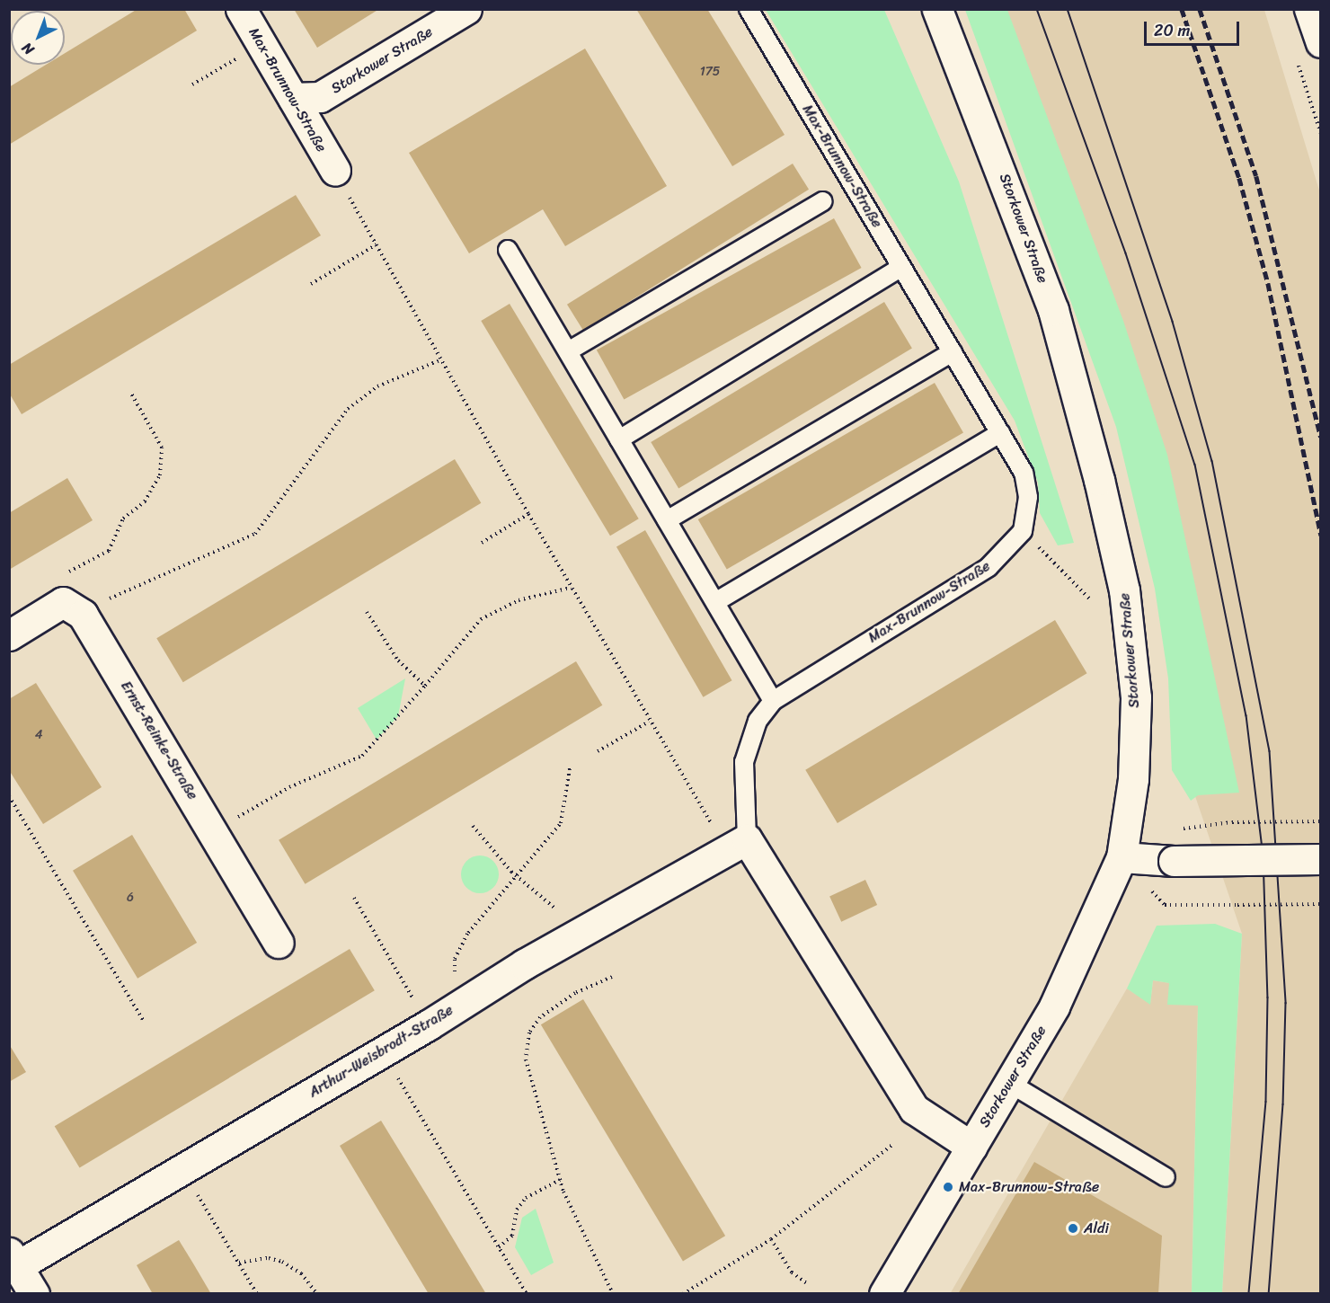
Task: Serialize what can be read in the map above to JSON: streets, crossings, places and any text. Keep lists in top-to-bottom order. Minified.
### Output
{"streets":{"street":["Storkower Straße","Max-Brunnow-Straße","Ernst-Reinke-Straße","Arthur-Weisbrodt-Straße"]},"crossings":[["Storkower Straße","Max-Brunnow-Straße"],["Max-Brunnow-Straße","Arthur-Weisbrodt-Straße"]],"places":["Max-Brunnow-Straße","Aldi"],"house_numbers":["175","4","6"],"scale_bar":"20 m","north":"bottom left"}
